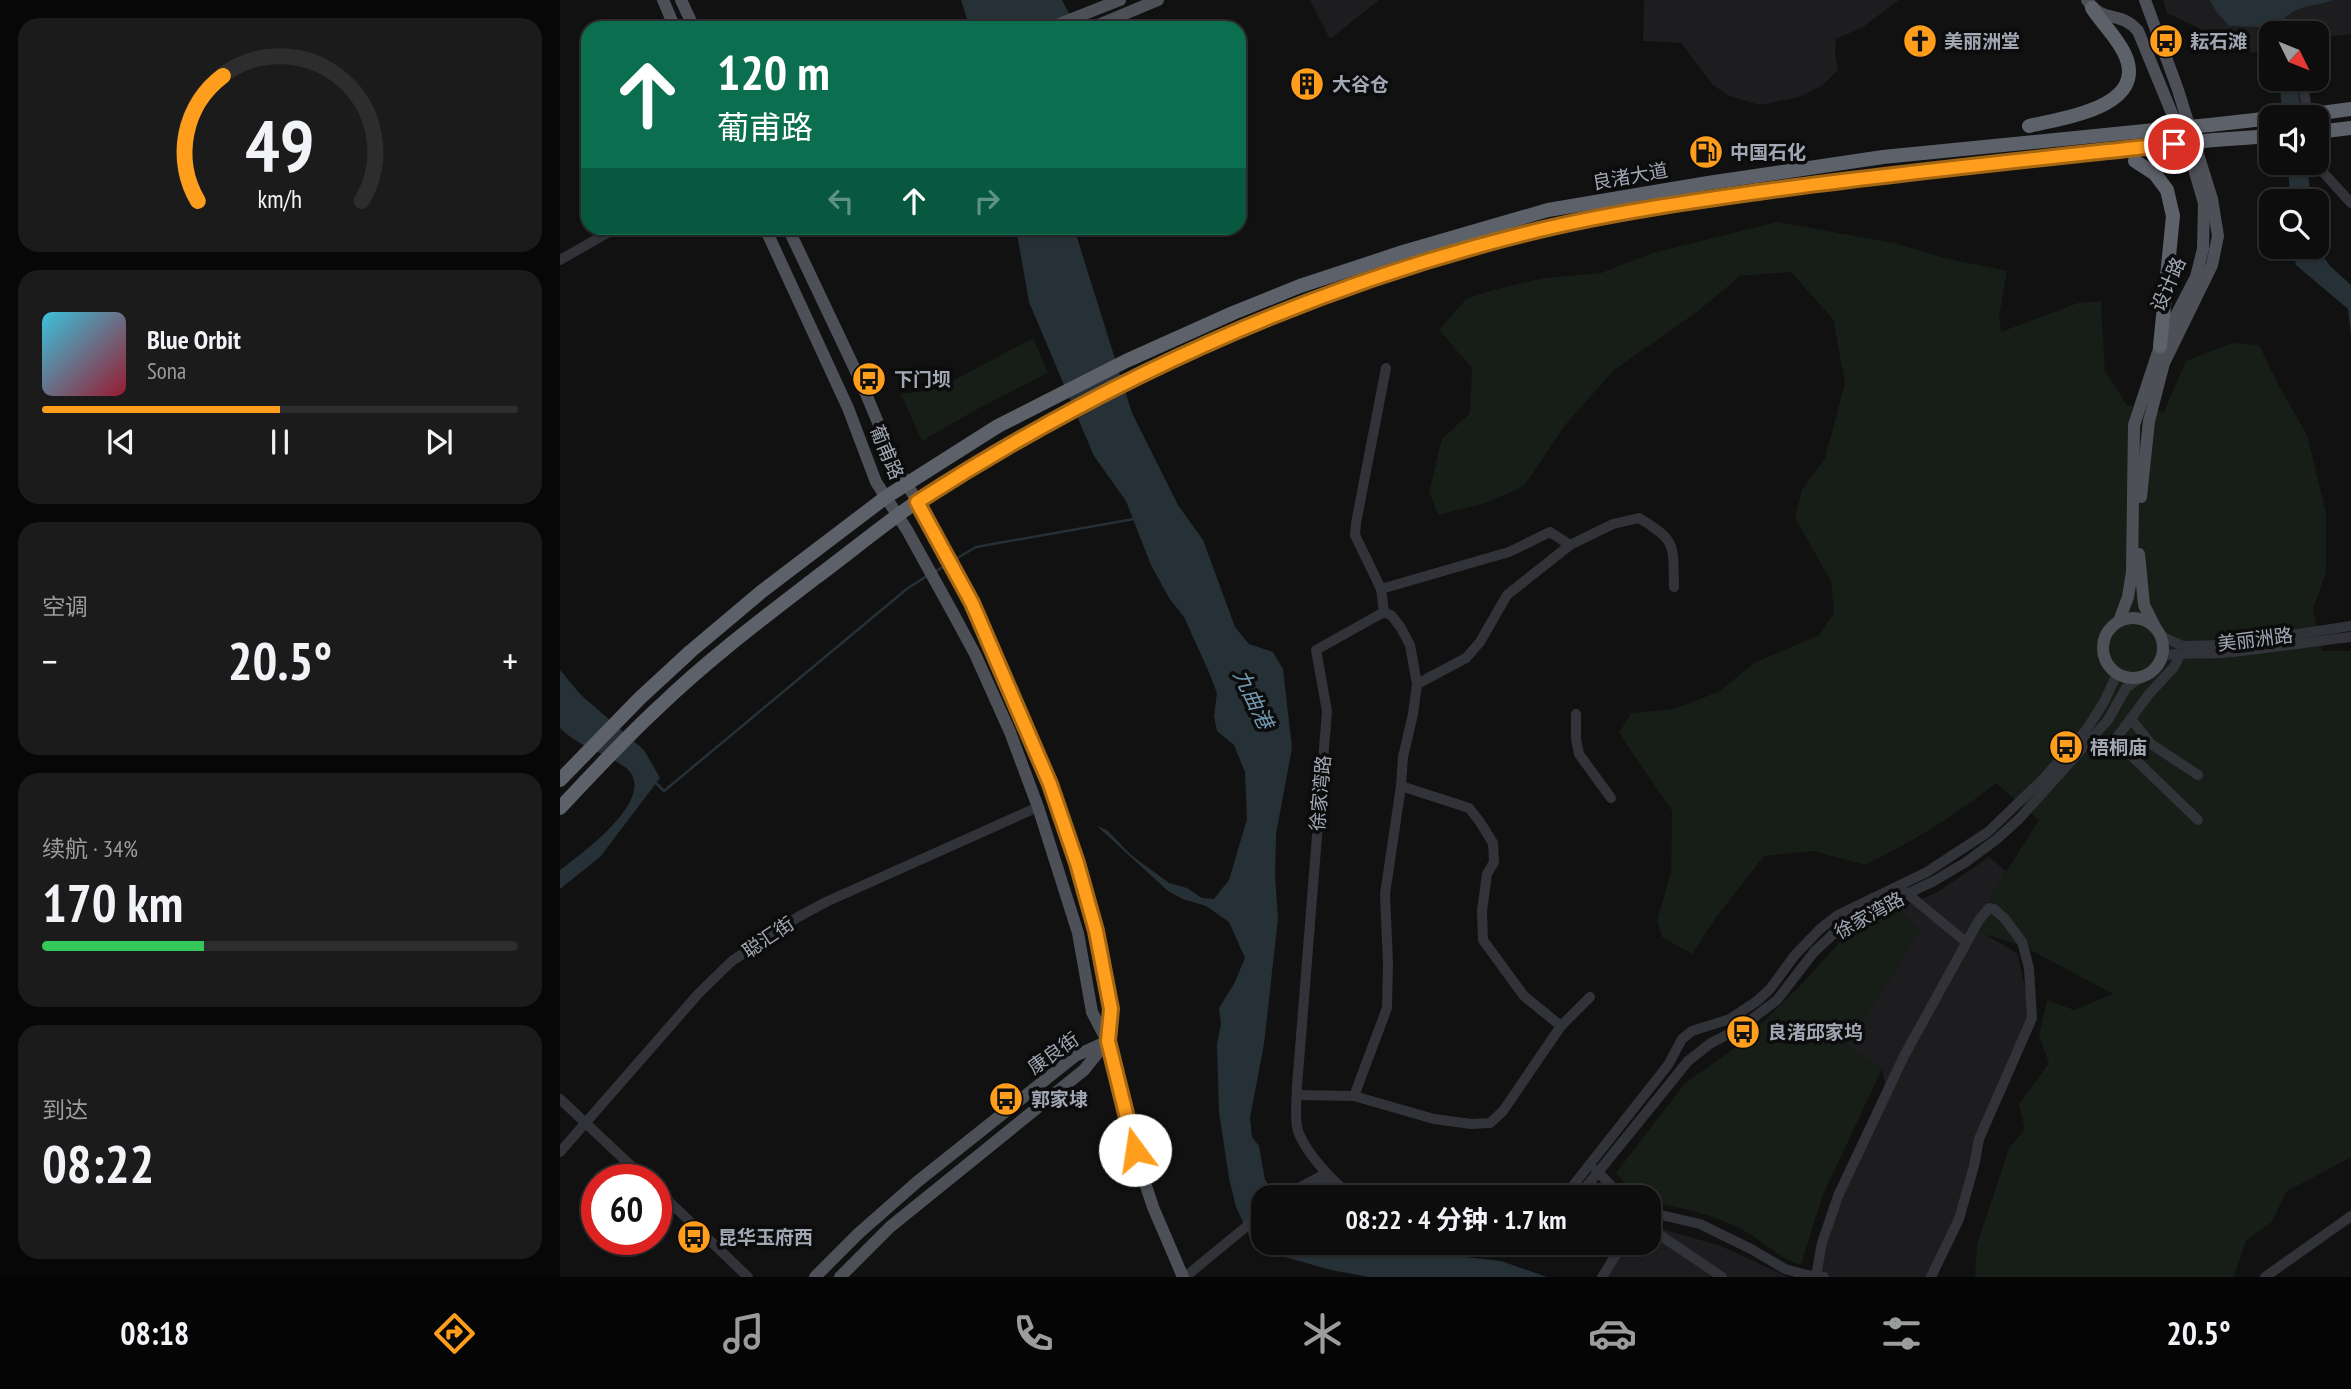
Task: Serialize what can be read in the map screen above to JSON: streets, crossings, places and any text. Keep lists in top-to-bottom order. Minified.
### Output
{"streets":{"highway":["良渚大道"],"main road":["设计路","葡甫路","康良街"],"street":["美丽洲路","徐家湾路","聪汇街"]},"crossings":[["良渚大道","葡甫路"],["设计路","美丽洲路"],["设计路","徐家湾路"],["葡甫路","聪汇街"],["葡甫路","康良街"],["美丽洲路","徐家湾路"]],"water":["九曲港"],"places":{"church":["美丽洲堂"],"bus stop":["耘石滩","下门坝","梧桐庙","良渚邱家坞","郭家埭","昆华玉府西"],"building":["大谷仓"],"fuel station":["中国石化"]},"north":"bottom right","page":{"turn":["120 m","葡甫路"],"song":["Blue Orbit","Sona"],"tile":["空调",["续航 · 34%","170 km"],["到达","08:22"]],"heat":["−","20.5°","+"],"limit":"60","trip":"08:22 · 4 分钟 · 1.7 km","tabs":["08:18","20.5°"],"gauge":["49","km/h"]}}
